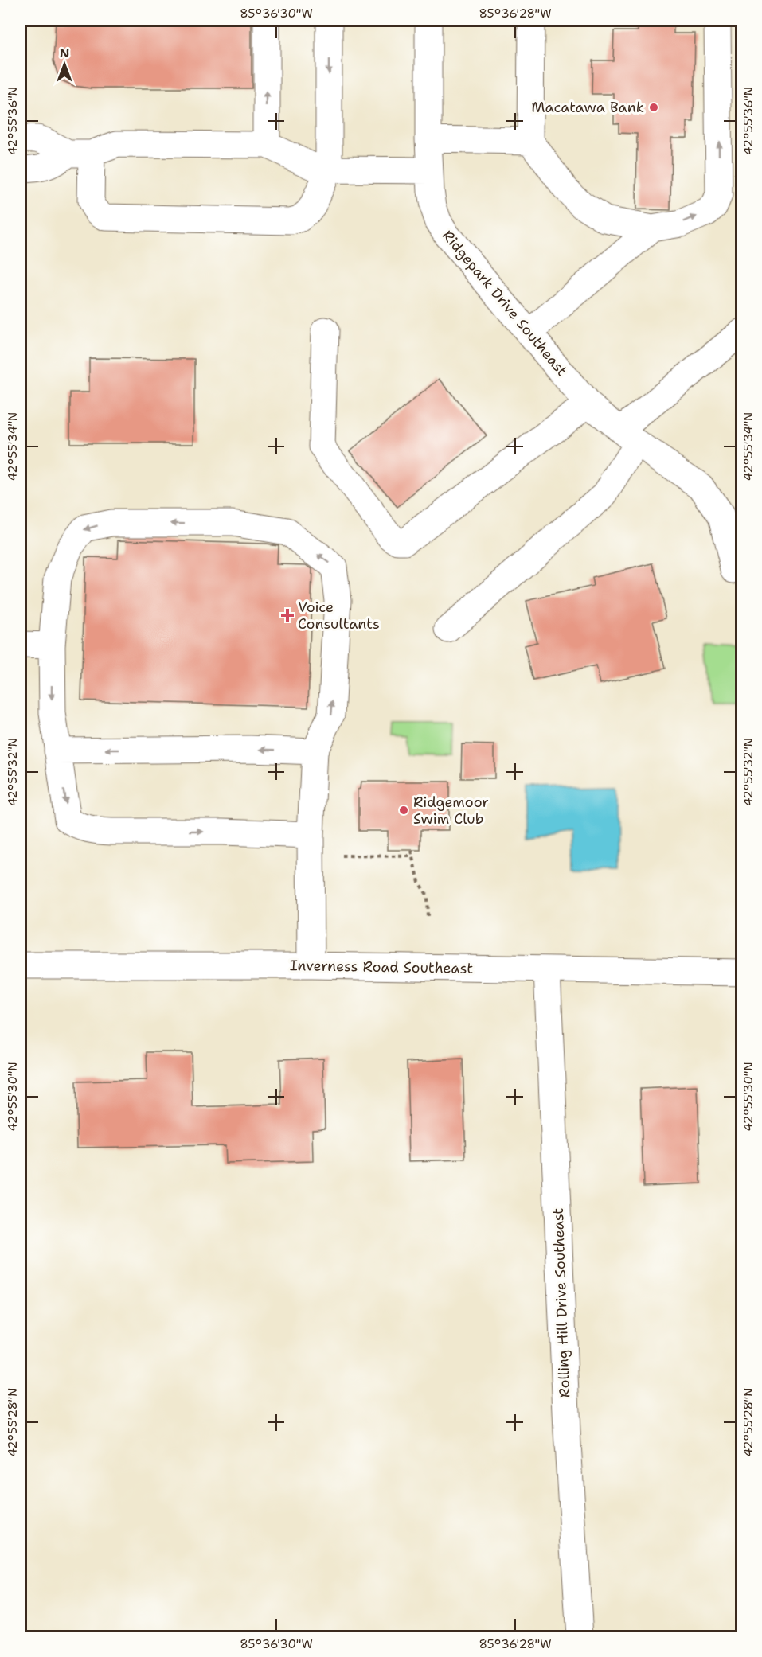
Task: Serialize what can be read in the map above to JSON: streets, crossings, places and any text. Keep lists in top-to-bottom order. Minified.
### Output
{"streets":{"street":["Ridgepark Drive Southeast","Inverness Road Southeast","Rolling Hill Drive Southeast"]},"crossings":[["Inverness Road Southeast","Rolling Hill Drive Southeast"]],"places":{"other":["Macatawa Bank","Ridgemoor Swim Club"],"health":["Voice Consultants"]},"north":"top","coordinates":["85°36'30\"W","85°36'28\"W","42°55'36\"N","42°55'34\"N","42°55'32\"N","42°55'30\"N","42°55'28\"N"]}
